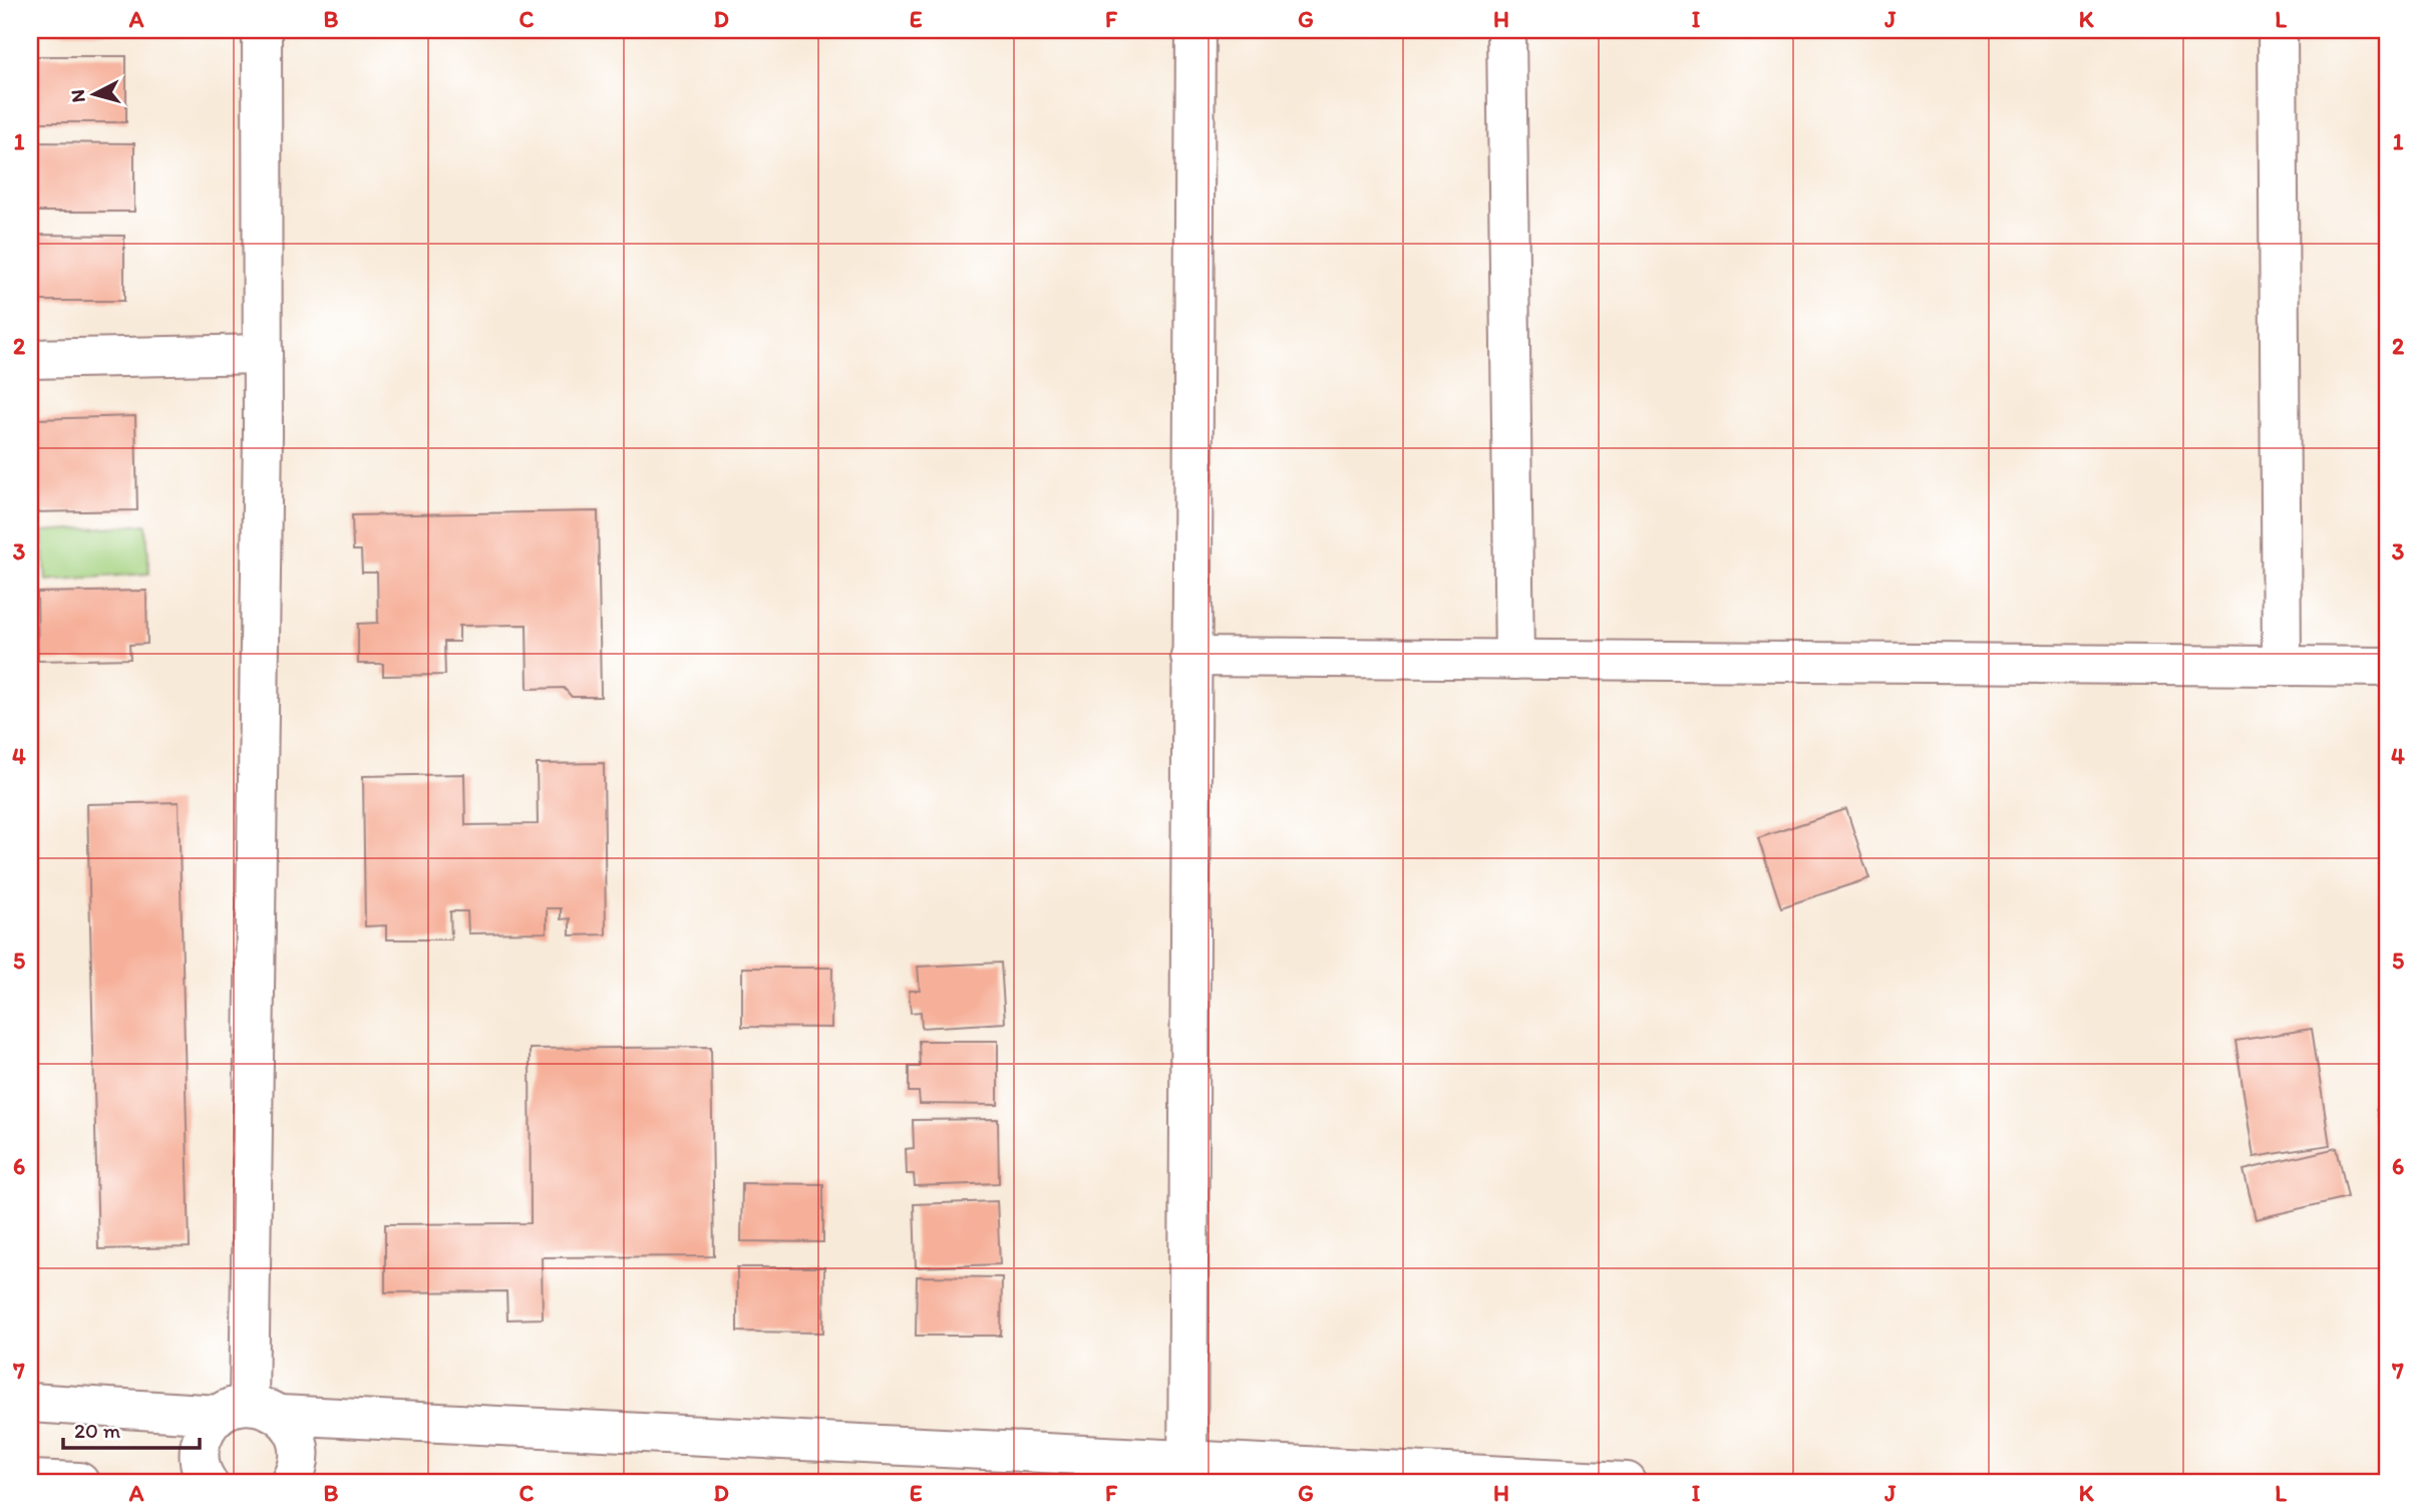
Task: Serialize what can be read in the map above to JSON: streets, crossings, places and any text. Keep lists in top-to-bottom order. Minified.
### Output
{"scale_bar":"20 m","north":"left","grid":{"columns":["A","B","C","D","E","F","G","H","I","J","K","L"],"rows":["1","2","3","4","5","6","7"]}}
